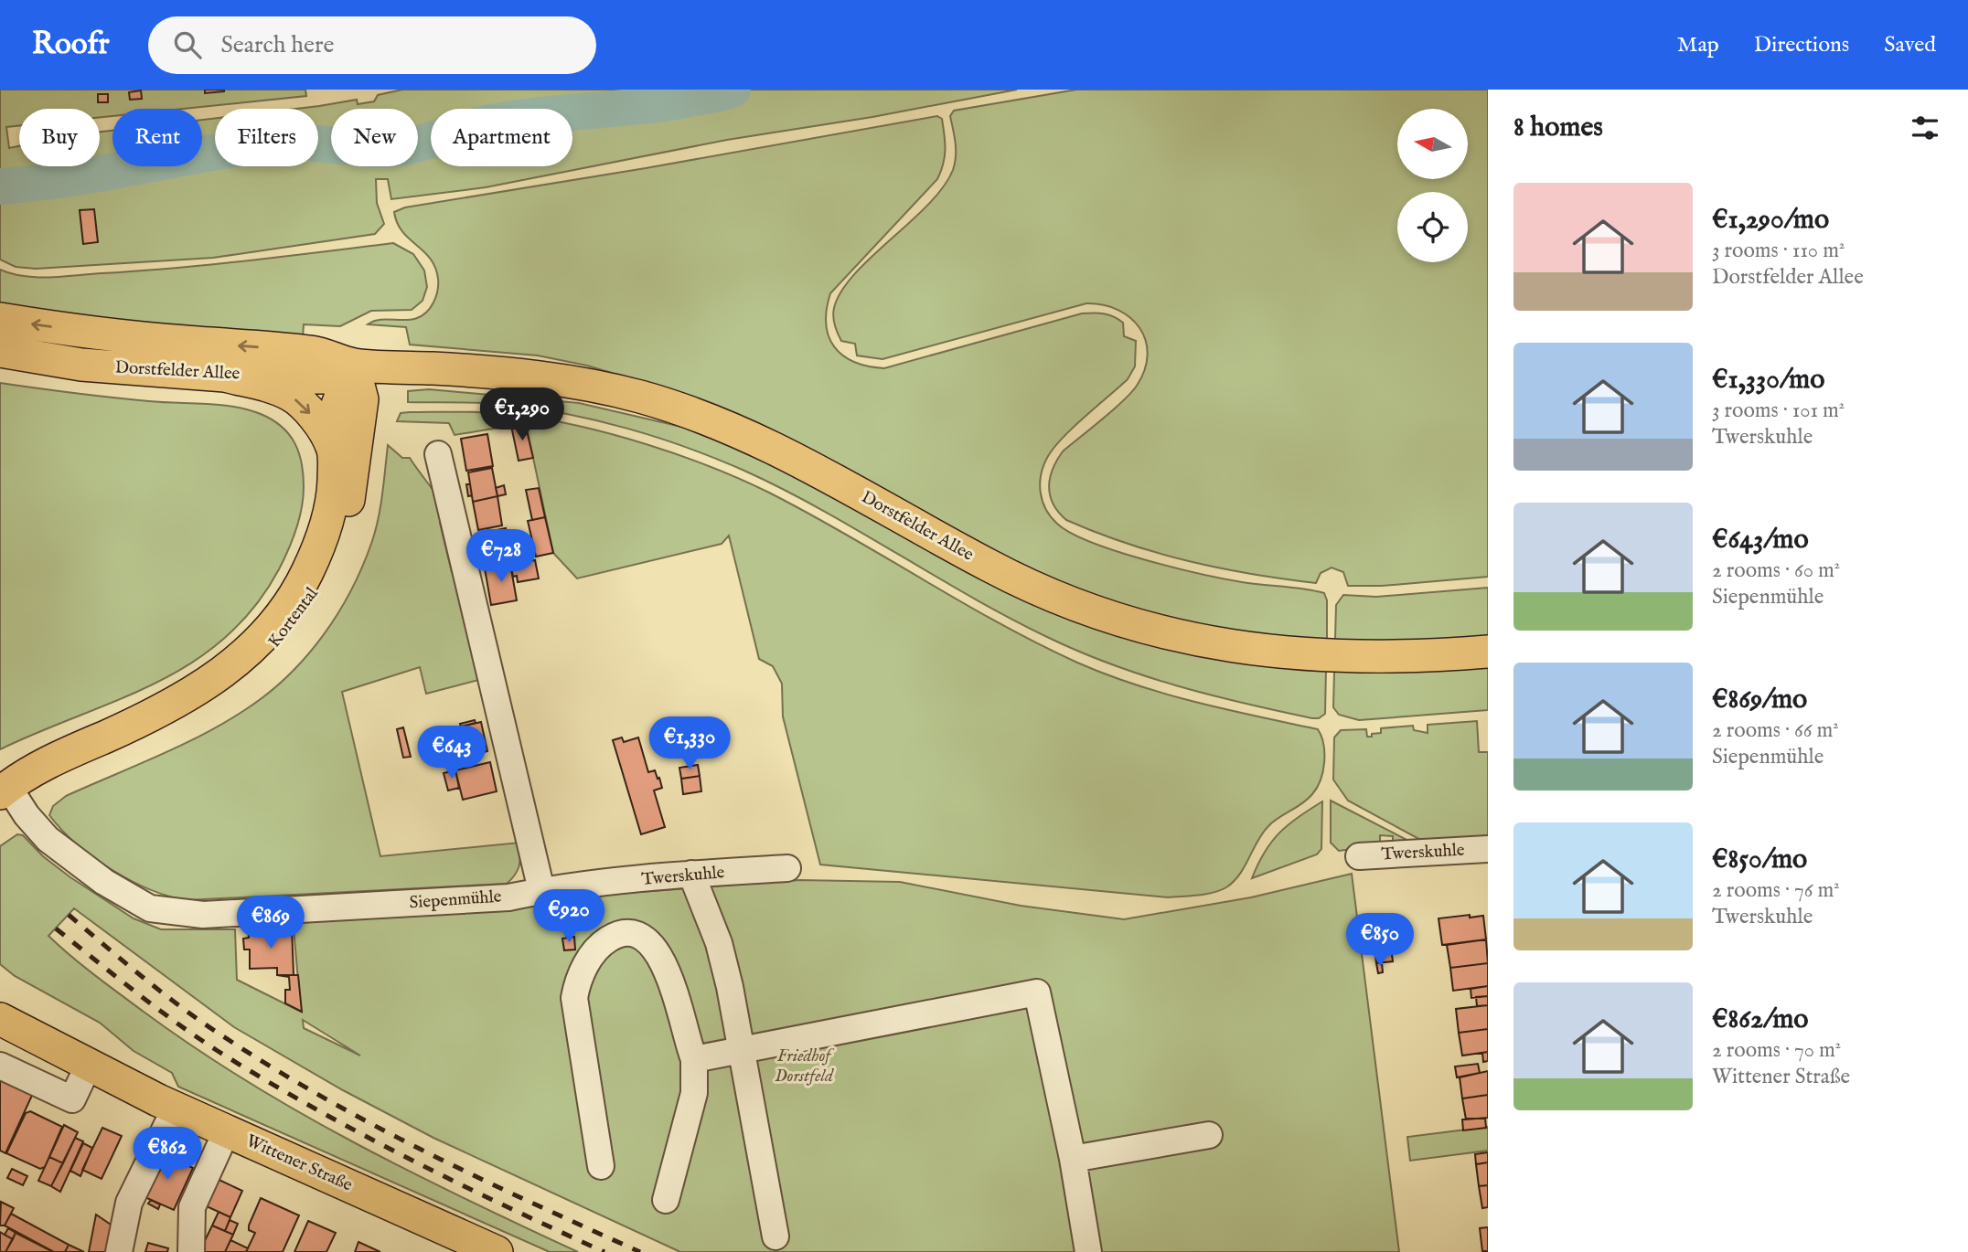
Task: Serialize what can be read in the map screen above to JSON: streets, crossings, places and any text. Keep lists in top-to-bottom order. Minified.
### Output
{"streets":{"main road":["Dorstfelder Allee","Kortental","Wittener Straße"],"street":["Twerskuhle","Siepenmühle"]},"crossings":[["Dorstfelder Allee","Kortental"],["Kortental","Siepenmühle"],["Twerskuhle","Siepenmühle"]],"parks":["Friedhof Dorstfeld"],"north":"left","page":{"header":"Roofr","search":"Search here","nav":["Map","Directions","Saved"],"heading":"8 homes","chip":["Buy","Rent","Filters","New","Apartment"],"list":[{"name":"€1,290/mo","note":"3 rooms · 110 m² · Dorstfelder Allee"},{"name":"€1,330/mo","note":"3 rooms · 101 m² · Twerskuhle"},{"name":"€643/mo","note":"2 rooms · 60 m² · Siepenmühle"},{"name":"€869/mo","note":"2 rooms · 66 m² · Siepenmühle"},{"name":"€850/mo","note":"2 rooms · 76 m² · Twerskuhle"},{"name":"€862/mo","note":"2 rooms · 70 m² · Wittener Straße"}],"price":["€1,290","€728","€1,330","€643","€920","€869","€850","€862"]}}
